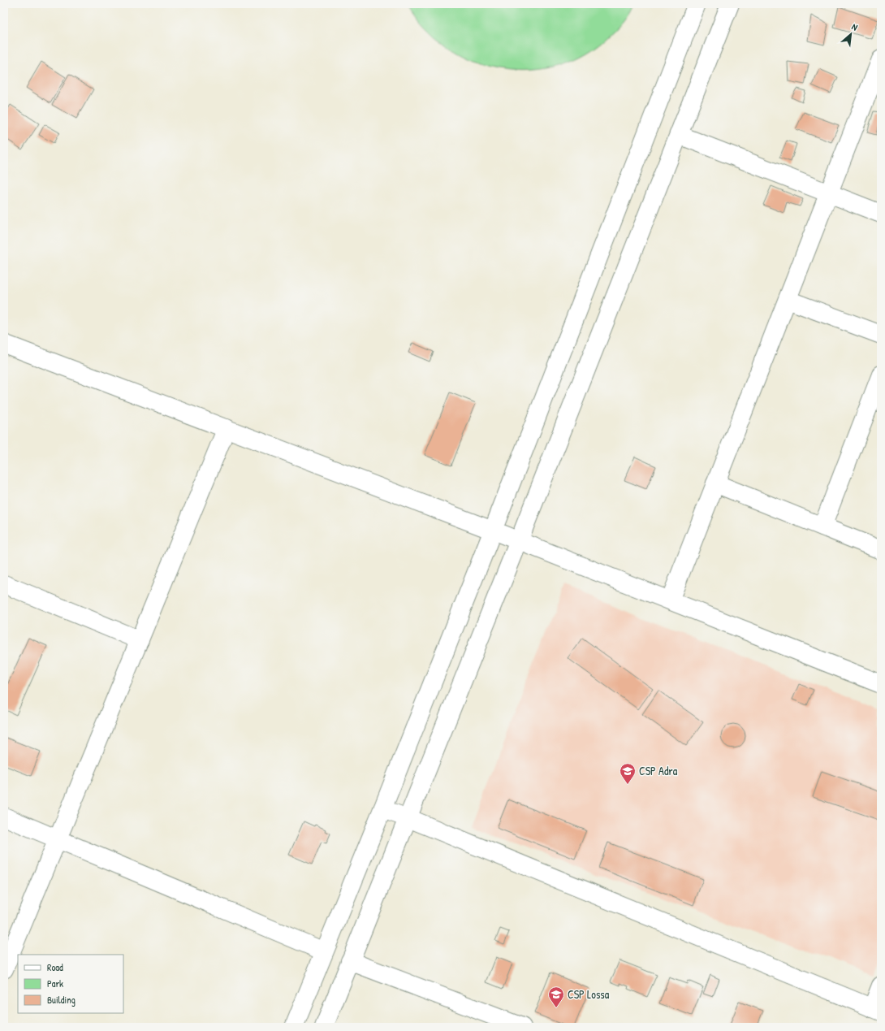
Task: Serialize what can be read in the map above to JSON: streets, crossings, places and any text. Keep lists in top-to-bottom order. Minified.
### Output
{"places":{"school or university":["CSP Adra","CSP Lossa"]},"legend":["Road","Park","Building"],"north":"top right"}
